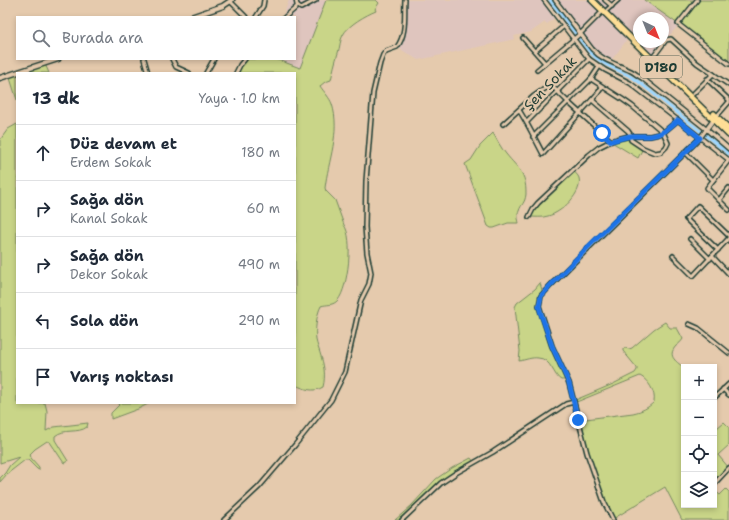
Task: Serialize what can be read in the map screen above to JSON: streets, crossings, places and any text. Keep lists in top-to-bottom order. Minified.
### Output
{"streets":{"highway":["D180"],"street":["Şen Sokak"]},"north":"bottom right","page":{"search":"Burada ara","heading":["13 dk","Yaya · 1.0 km"],"list":[["Düz devam et","Erdem Sokak","180 m"],["Sağa dön","Kanal Sokak","60 m"],["Sağa dön","Dekor Sokak","490 m"],["Sola dön","290 m"],"Varış noktası"],"map_buttons":["+","−"]}}
